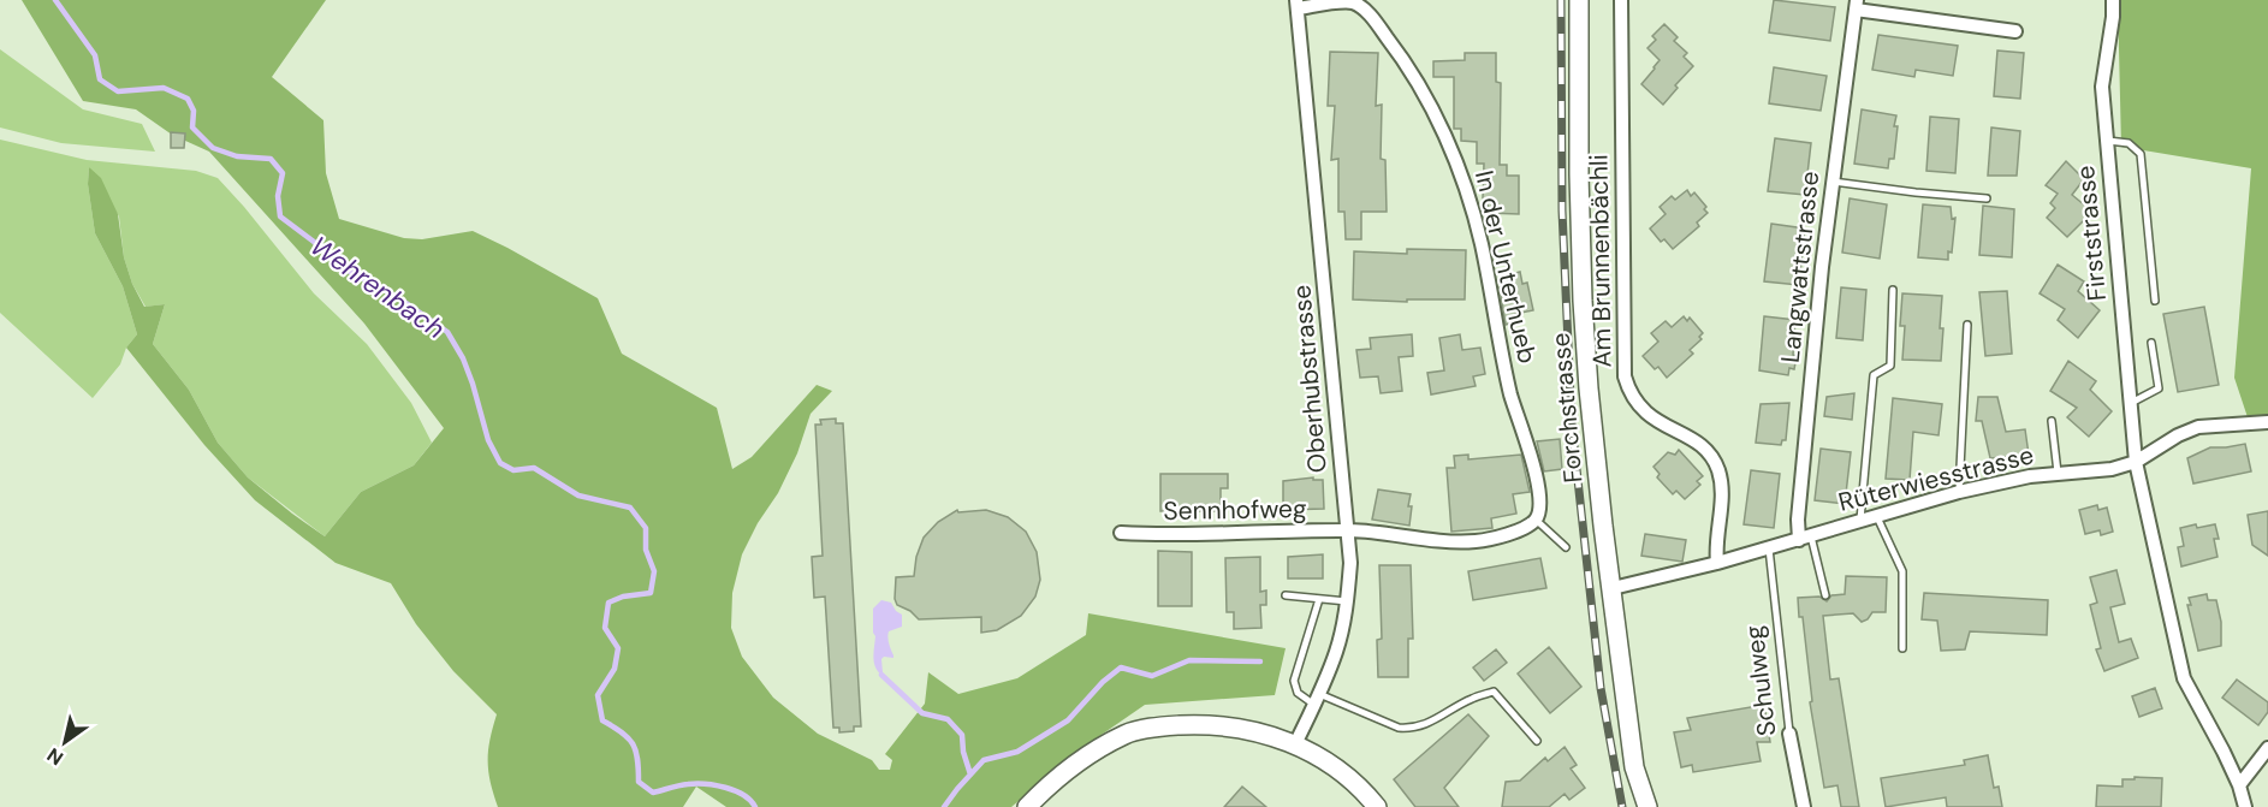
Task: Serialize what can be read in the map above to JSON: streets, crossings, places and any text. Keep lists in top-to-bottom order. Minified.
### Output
{"streets":{"main road":["Forchstrasse"],"street":["Firststrasse","Am Brunnenbächli","In der Unterhueb","Langwattstrasse","Oberhubstrasse","Rüterwiesstrasse","Sennhofweg","Schulweg"]},"crossings":[["Firststrasse","Rüterwiesstrasse"],["Am Brunnenbächli","Rüterwiesstrasse"],["In der Unterhueb","Oberhubstrasse"],["Langwattstrasse","Rüterwiesstrasse"],["Oberhubstrasse","Sennhofweg"],["Forchstrasse","Rüterwiesstrasse"],["Rüterwiesstrasse","Schulweg"]],"water":["Wehrenbach"],"north":"bottom left"}
